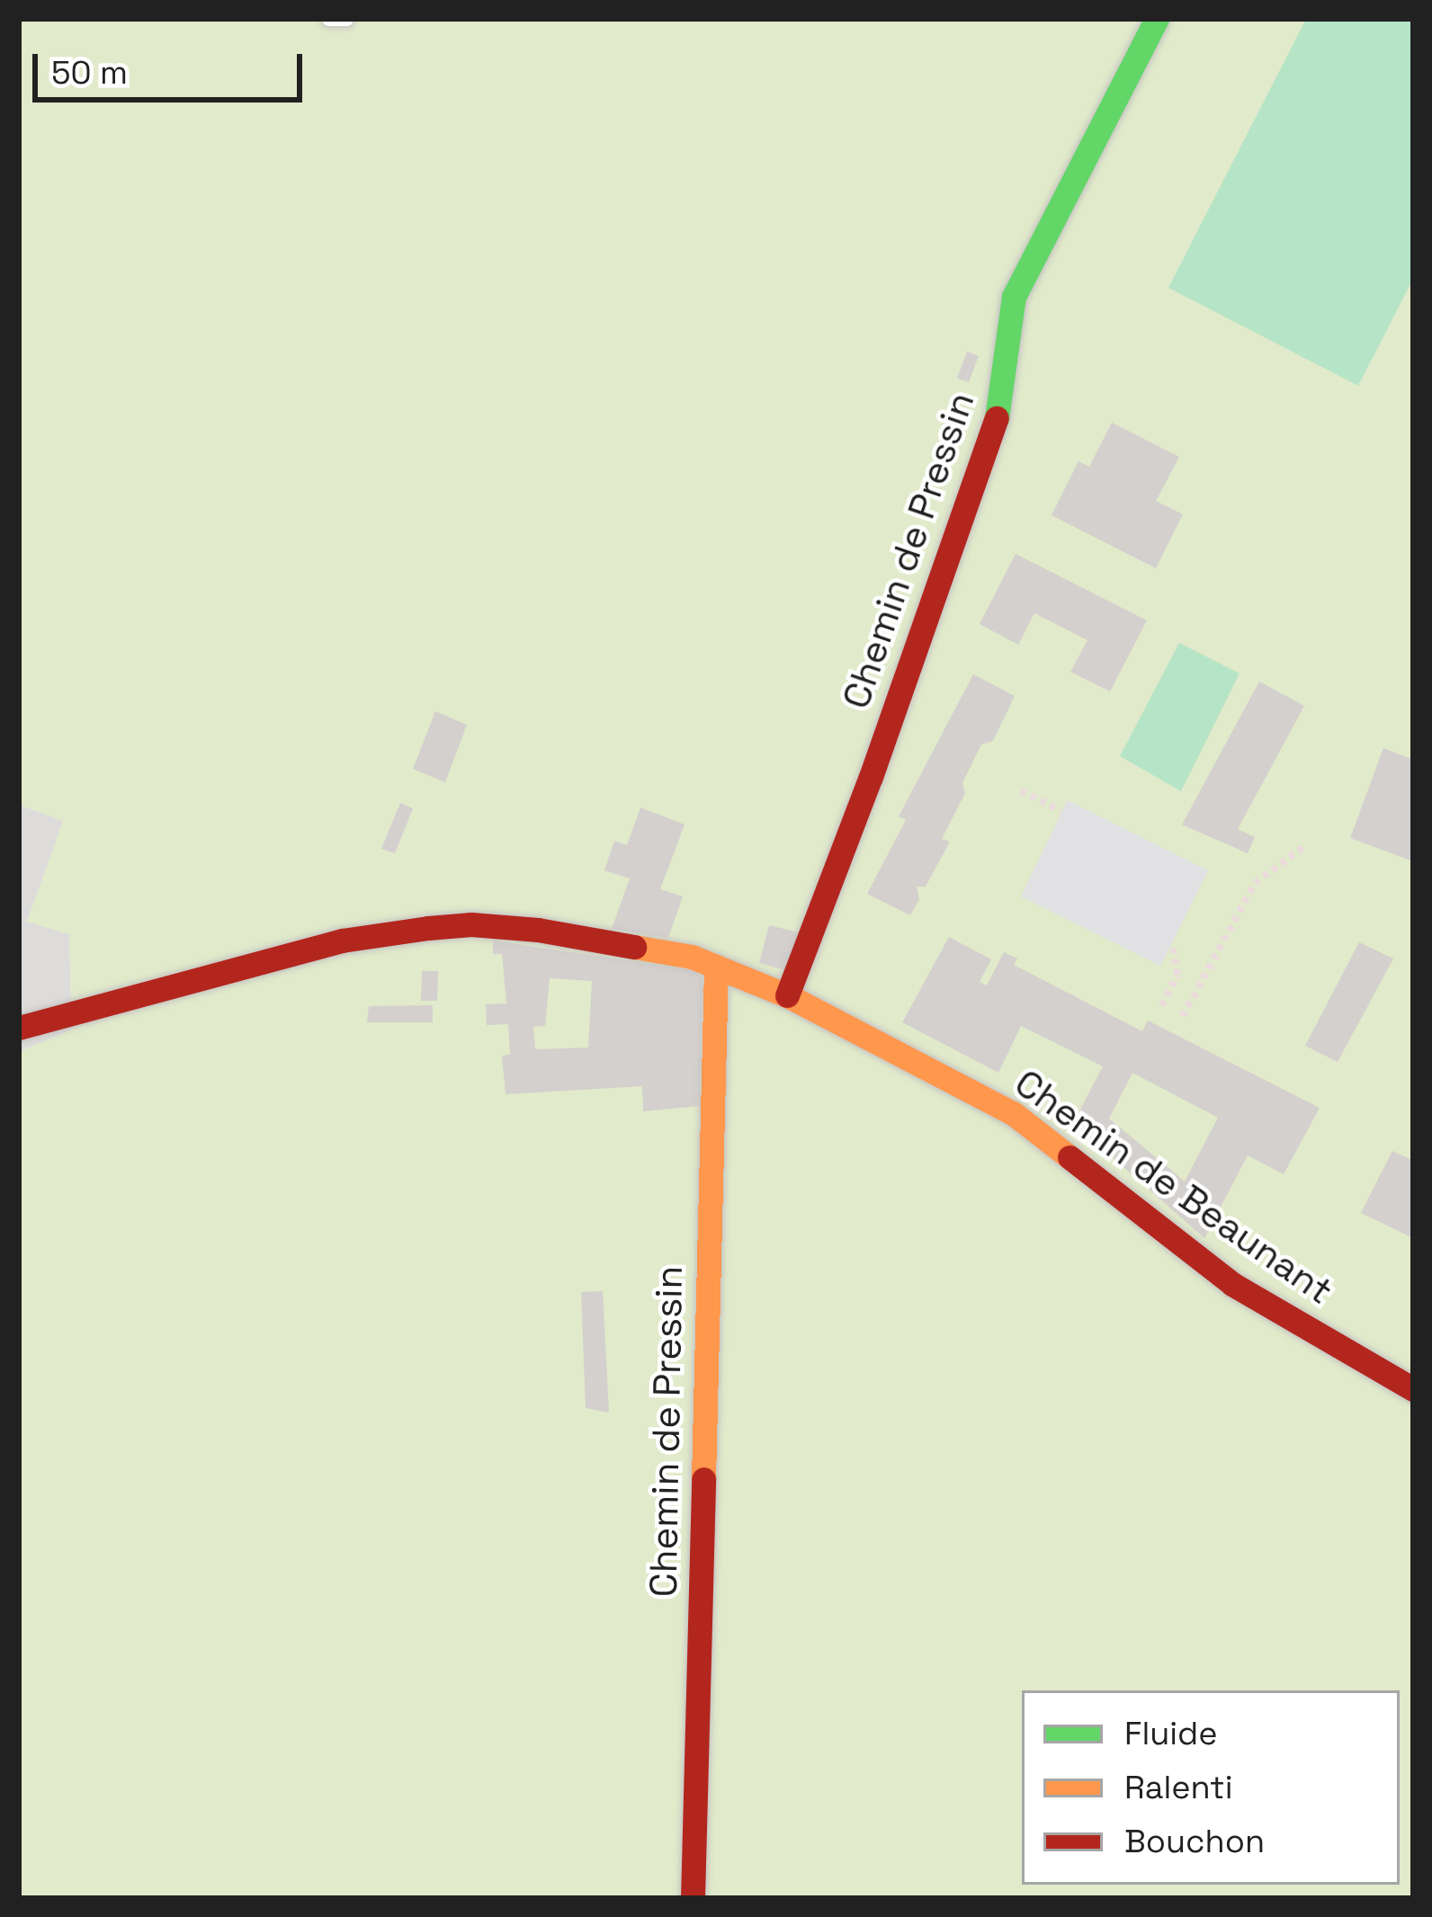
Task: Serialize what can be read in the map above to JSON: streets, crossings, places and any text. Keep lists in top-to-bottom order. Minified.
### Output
{"streets":{"street":["Chemin de Pressin","Chemin de Beaunant"]},"crossings":[["Chemin de Pressin","Chemin de Beaunant"]],"legend":["Fluide","Ralenti","Bouchon"],"scale_bar":"50 m"}
